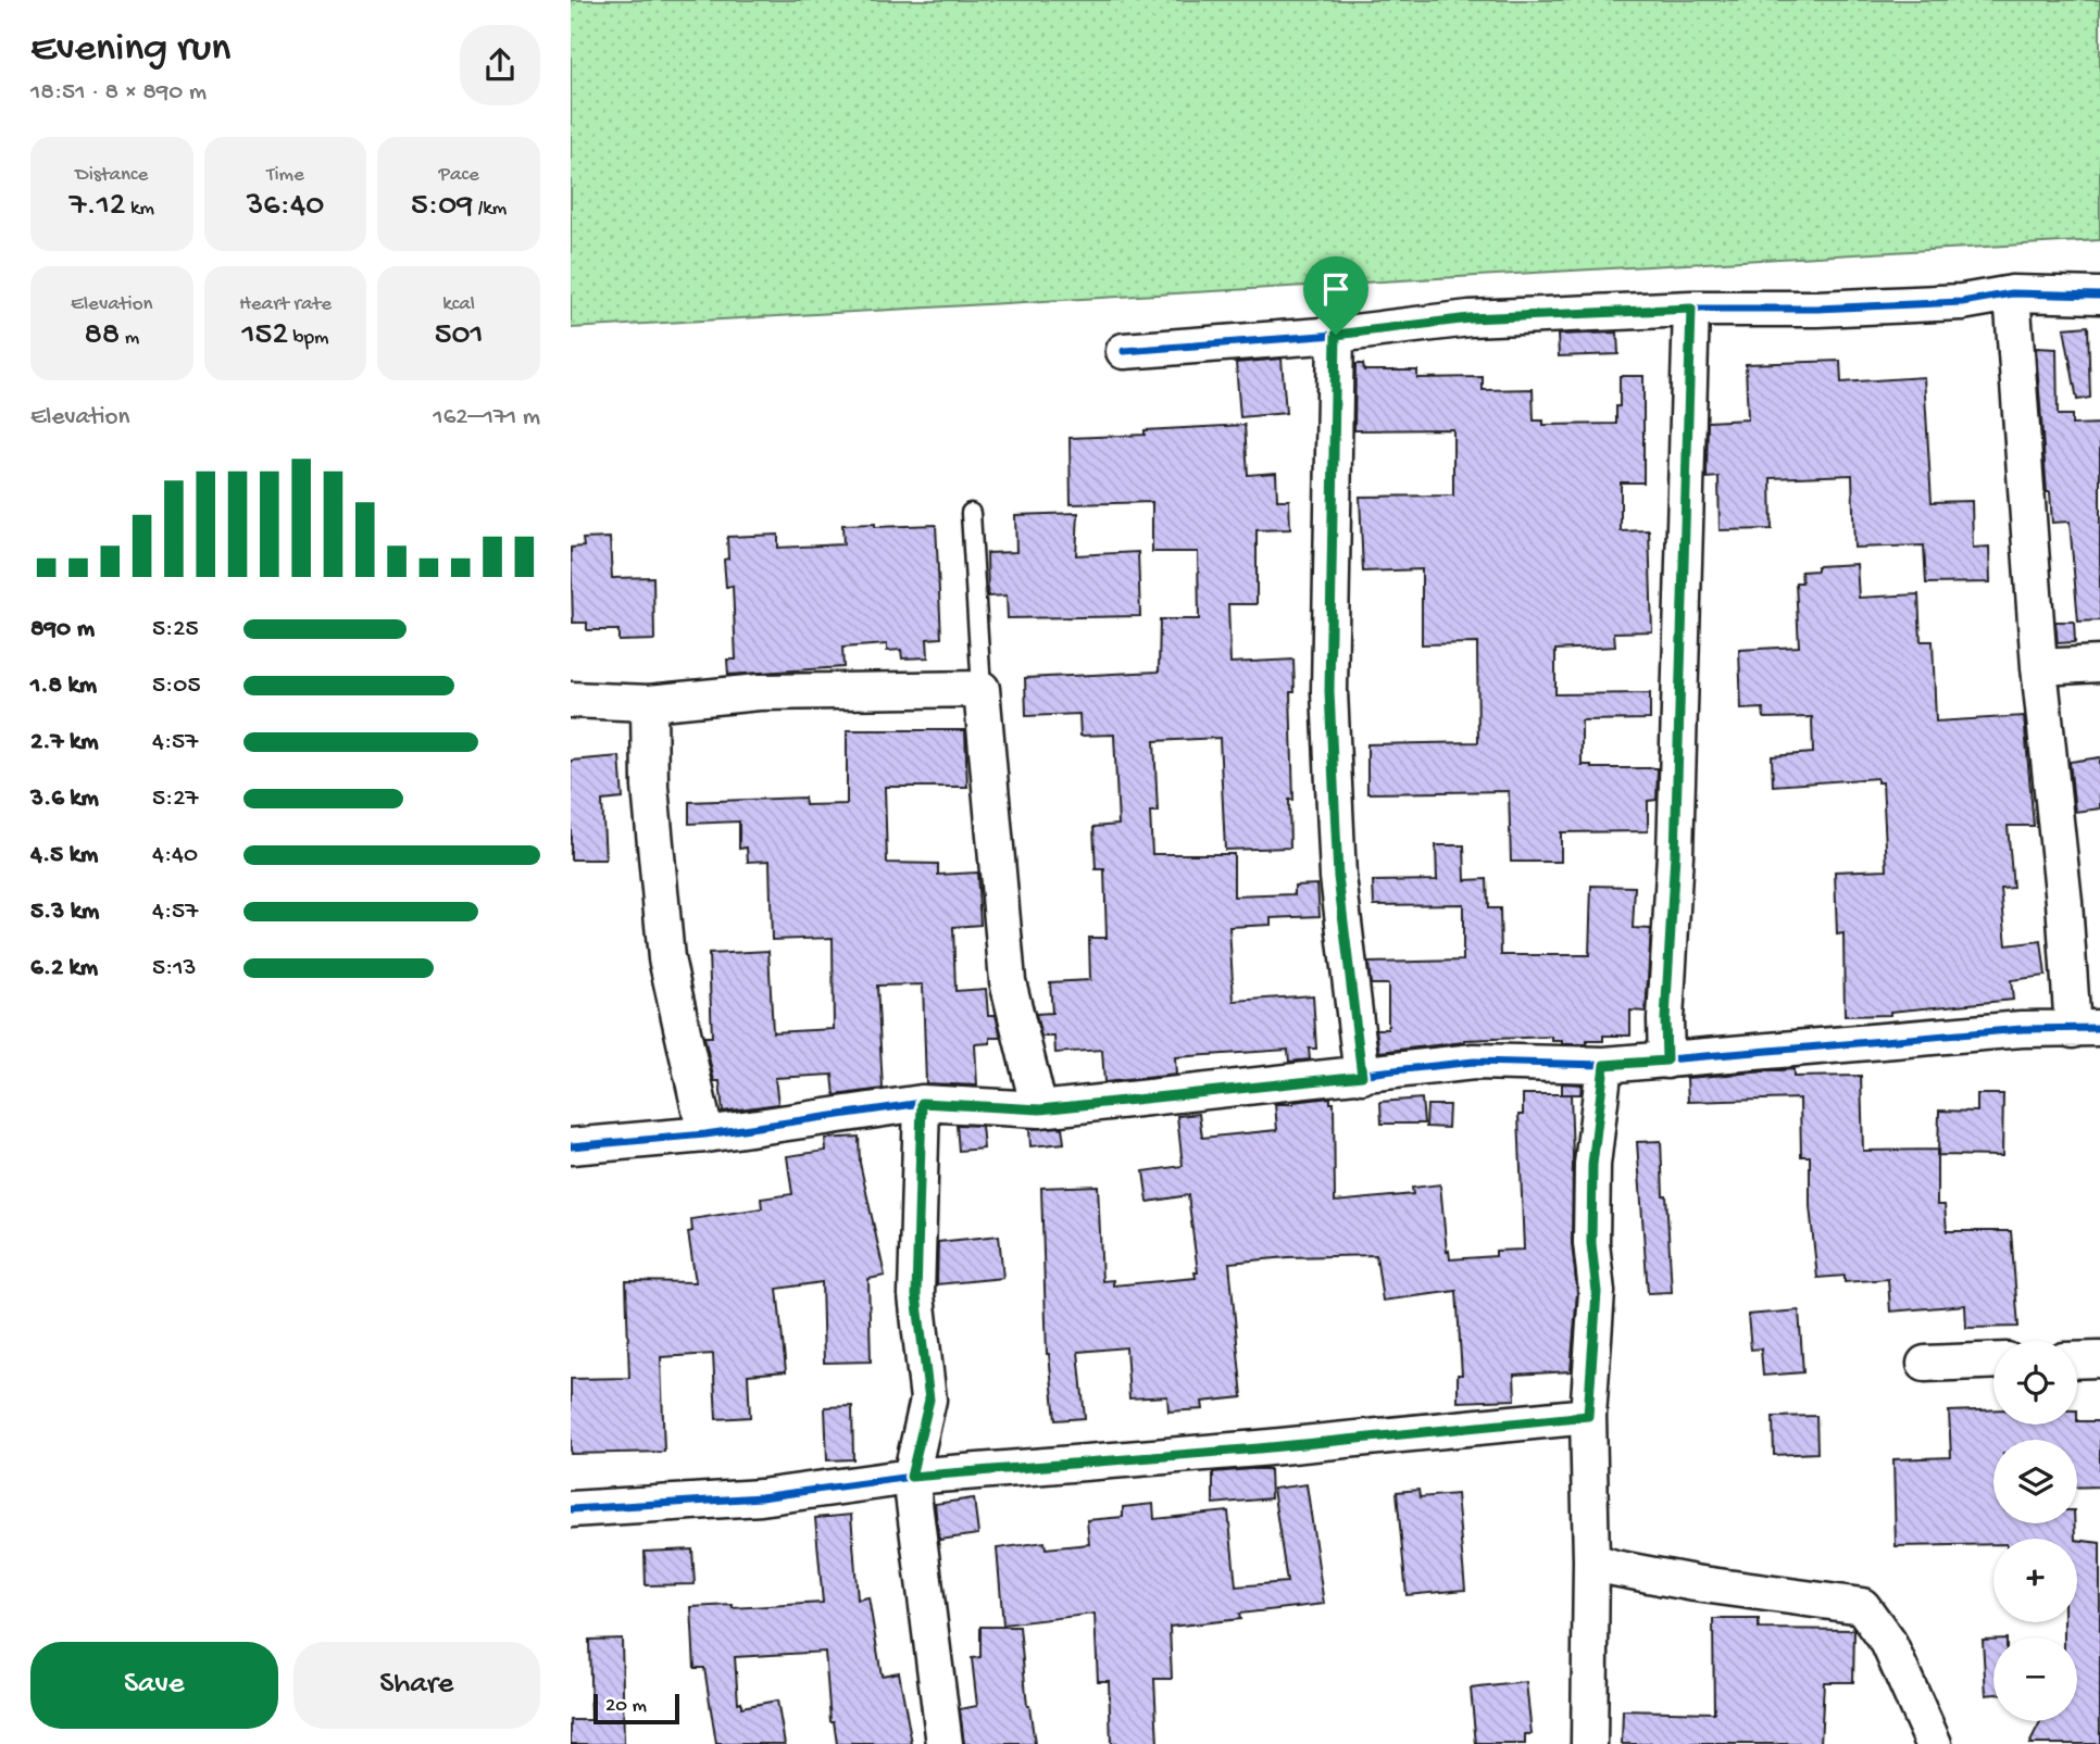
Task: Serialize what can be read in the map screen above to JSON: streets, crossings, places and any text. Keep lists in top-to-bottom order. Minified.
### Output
{"scale_bar":"20 m","page":{"heading":["Evening run","18:51 · 8 × 890 m"],"stats":[["Distance","7.12 km"],["Time","36:40"],["Pace","5:09 /km"],["Elevation","88 m"],["Heart rate","152 bpm"],["kcal","501"]],"chart":["Elevation","162–171 m"],"list":[{"name":"890 m","note":"5:25"},{"name":"1.8 km","note":"5:05"},{"name":"2.7 km","note":"4:57"},{"name":"3.6 km","note":"5:27"},{"name":"4.5 km","note":"4:40"},{"name":"5.3 km","note":"4:57"},{"name":"6.2 km","note":"5:13"}],"map_buttons":["+","−"],"buttons":["Save","Share"],"scale":"20 m"}}
